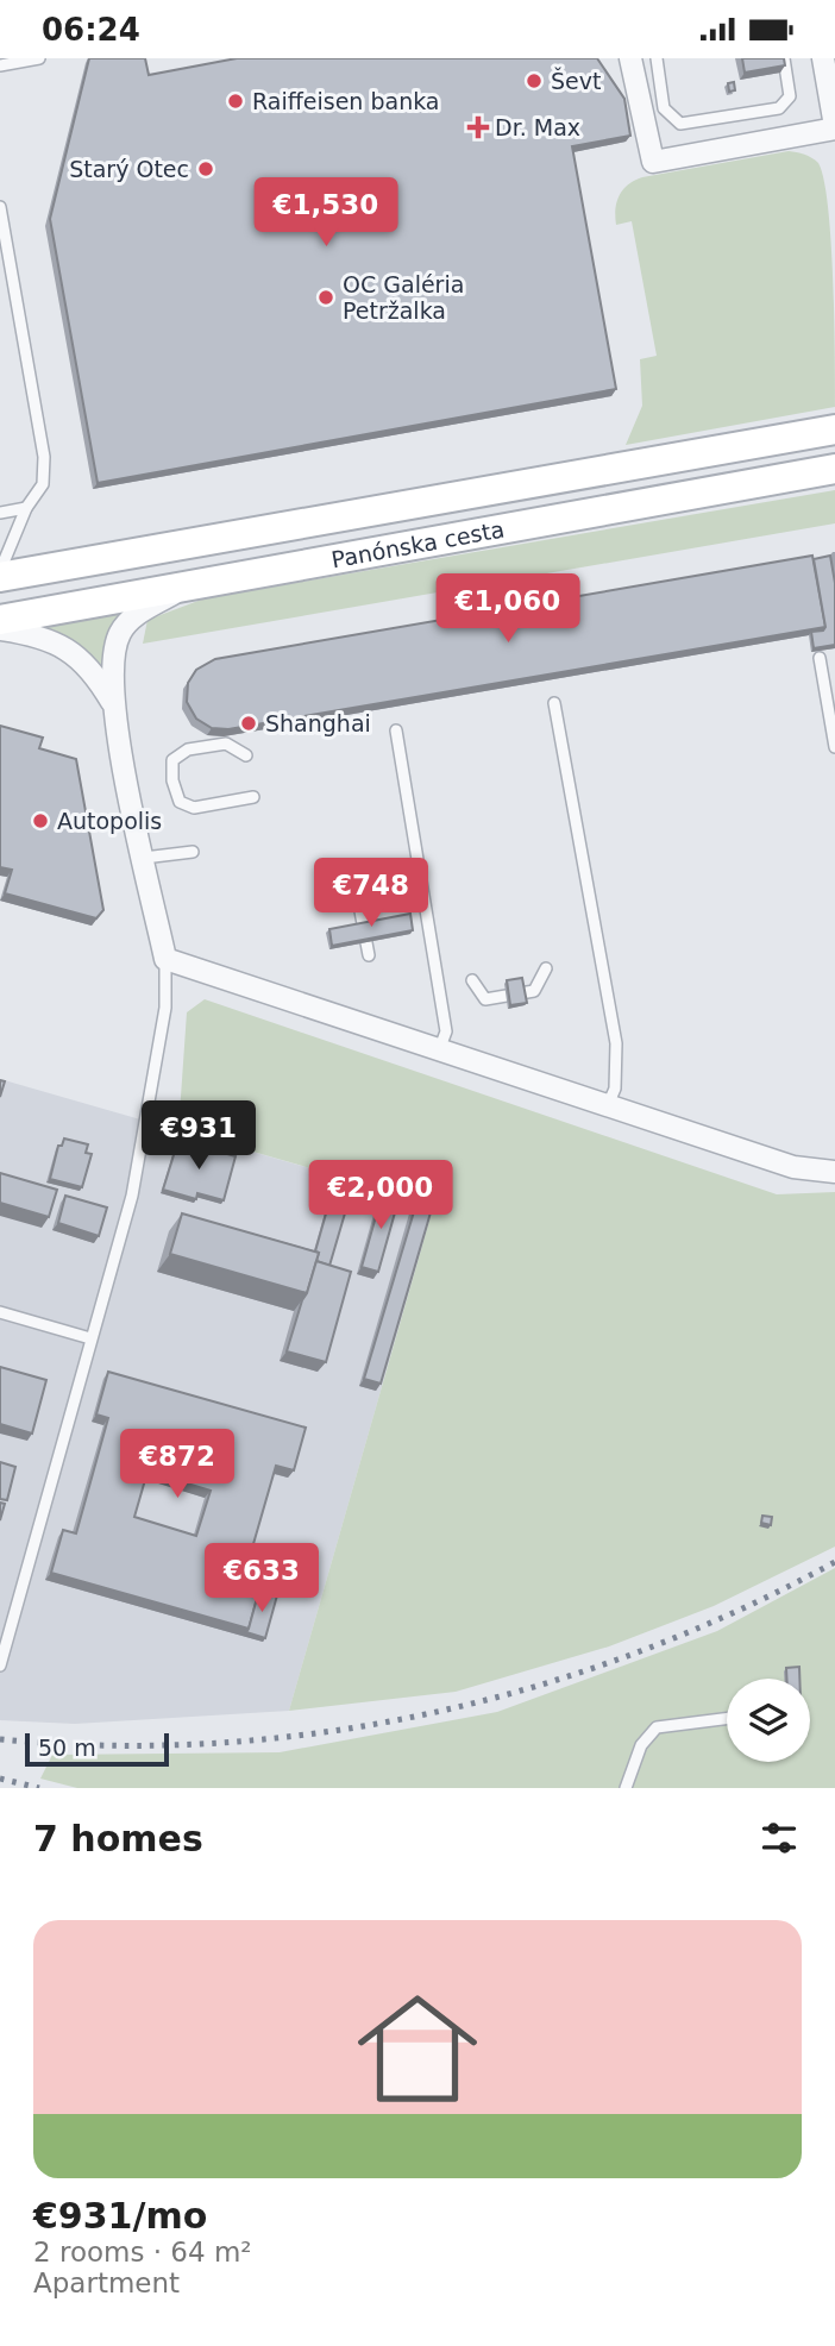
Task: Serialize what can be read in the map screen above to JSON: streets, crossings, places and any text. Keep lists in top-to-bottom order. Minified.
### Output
{"streets":{"main road":["Panónska cesta"]},"places":{"other":["Ševt","Raiffeisen banka","Starý Otec","OC Galéria Petržalka","Shanghai","Autopolis"],"health":["Dr. Max"]},"scale_bar":"50 m","page":{"status":"06:24","price":["€1,530","€1,060","€748","€931","€2,000","€872","€633"],"scale":"50 m","heading":"7 homes","list":[{"name":"€931/mo","note":"2 rooms · 64 m² · Apartment"}]}}
